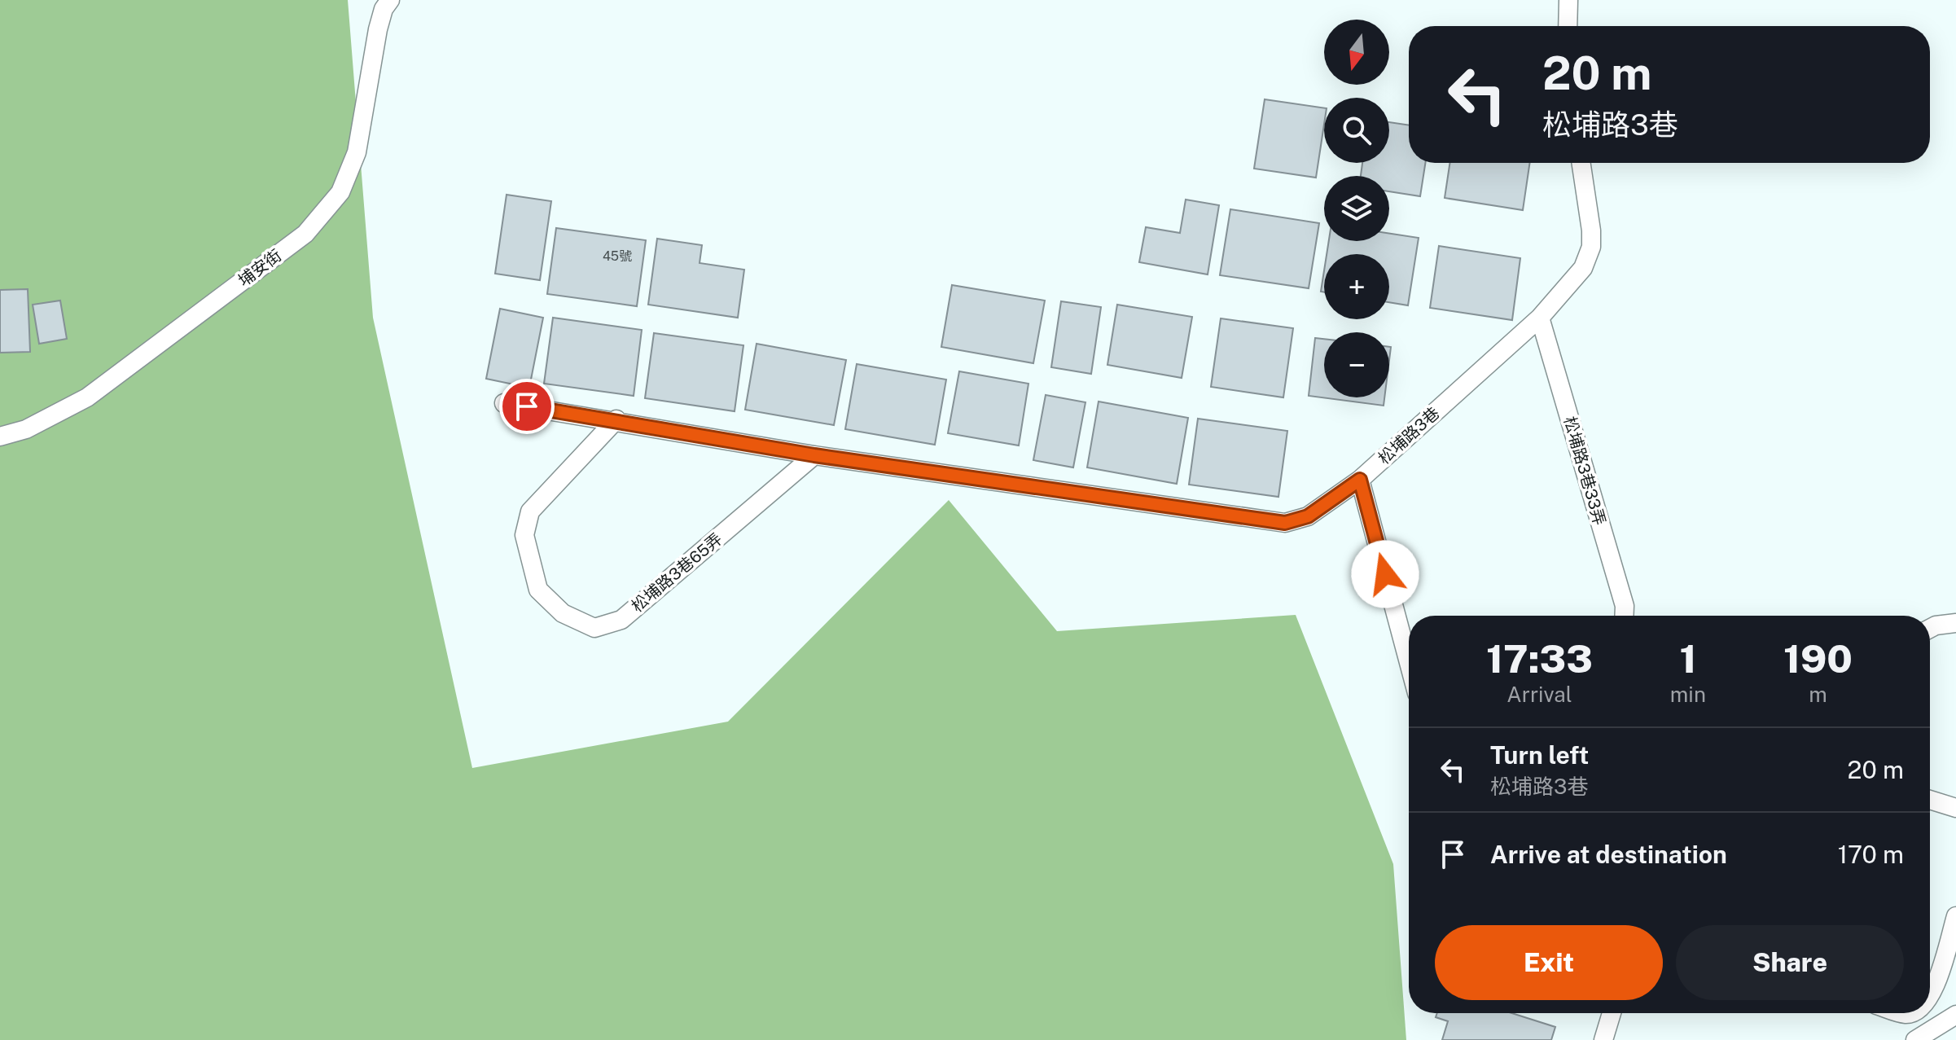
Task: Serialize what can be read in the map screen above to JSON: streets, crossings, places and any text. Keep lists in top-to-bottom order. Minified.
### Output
{"streets":{"lane":["埔安街","松埔路3巷","松埔路3巷33弄","松埔路3巷65弄"]},"crossings":[["松埔路3巷","松埔路3巷33弄"],["松埔路3巷","松埔路3巷65弄"]],"house_numbers":["45號"],"north":"bottom","page":{"map_buttons":["+","−"],"turn":["20 m","松埔路3巷"],"eta":["17:33","Arrival","1","min","190","m"],"list":[{"name":"Turn left","note":"松埔路3巷","value":"20 m"},{"name":"Arrive at destination","value":"170 m"}],"buttons":["Exit","Share"]}}
